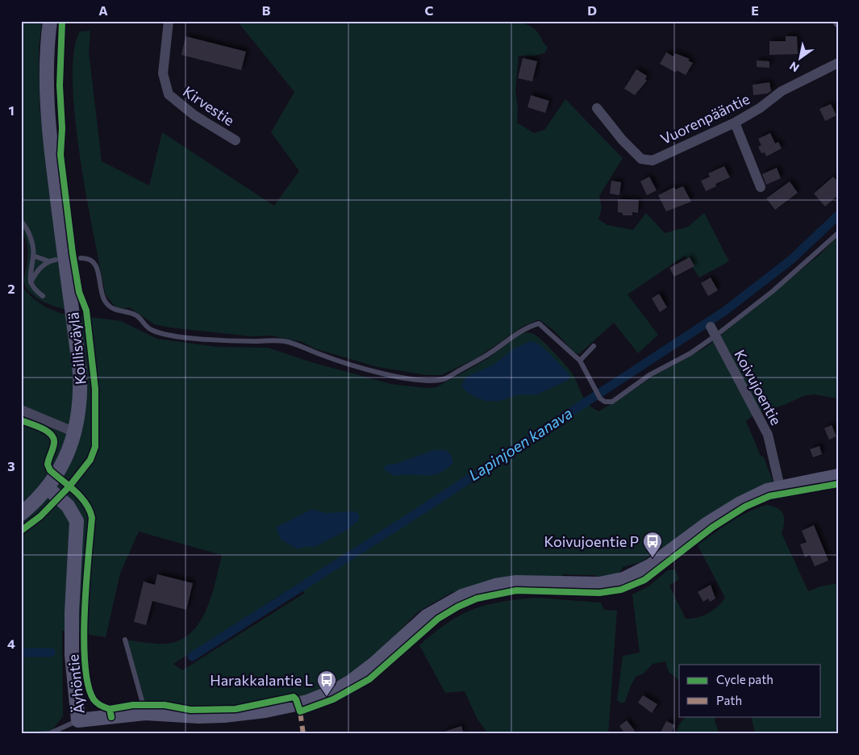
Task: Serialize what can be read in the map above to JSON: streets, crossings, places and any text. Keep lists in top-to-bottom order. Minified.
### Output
{"streets":{"main road":["Koillisväylä","Äyhöntie"],"street":["Kirvestie","Vuorenpääntie","Koivujoentie"]},"crossings":[["Koillisväylä","Äyhöntie"],["Koivujoentie","Äyhöntie"]],"water":["Lapinjoen kanava"],"places":{"bus stop":["Koivujoentie P","Harakkalantie L"]},"legend":["Cycle path","Path"],"north":"bottom left","grid":{"columns":["A","B","C","D","E"],"rows":["1","2","3","4"]}}
